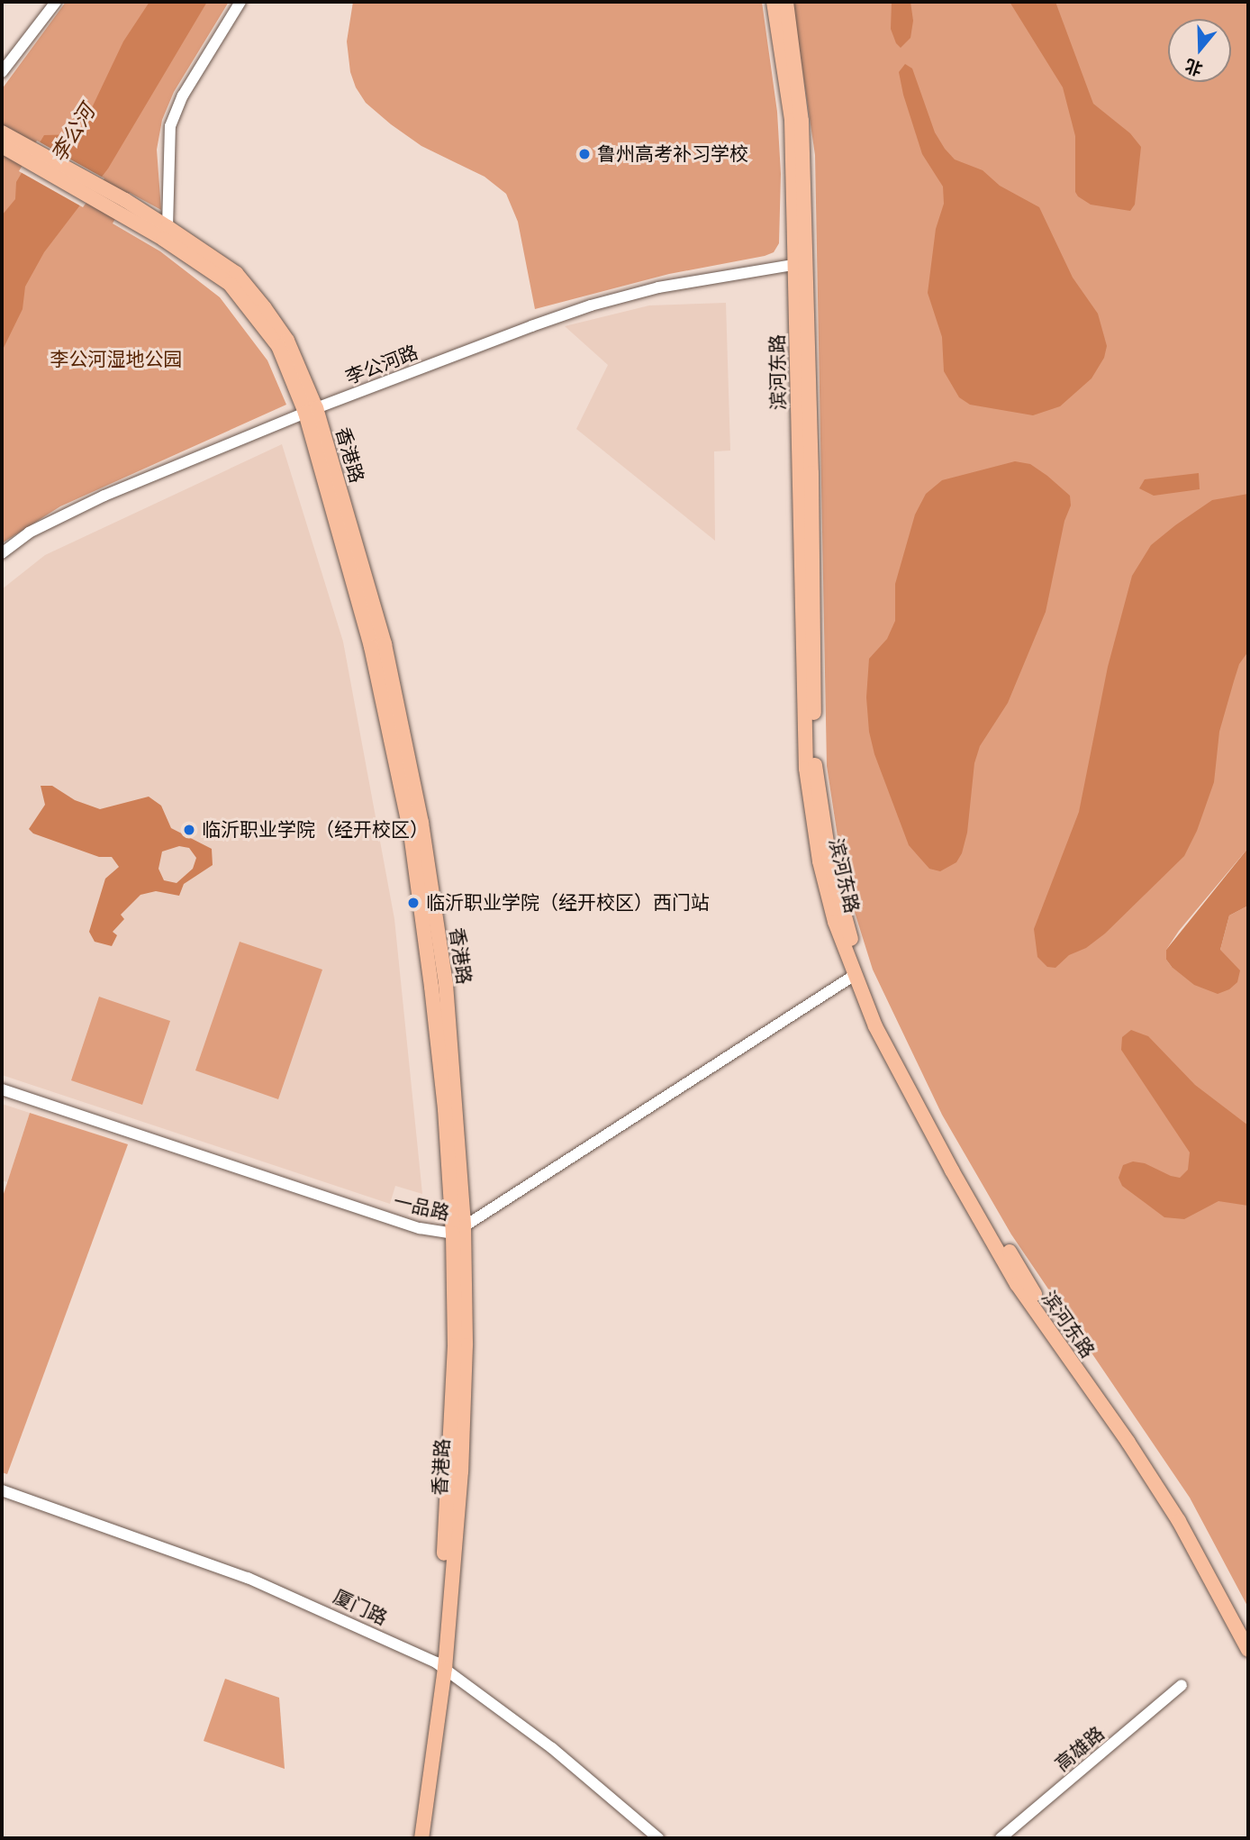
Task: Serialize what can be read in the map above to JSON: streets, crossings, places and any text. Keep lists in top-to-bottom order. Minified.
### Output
{"streets":{"main road":["滨河东路","香港路"],"street":["李公河路","一品路","厦门路","高雄路"]},"crossings":[["李公河路","滨河东路"],["李公河路","香港路"],["滨河东路","一品路"],["香港路","一品路"],["香港路","厦门路"]],"water":["李公河"],"parks":["李公河湿地公园"],"places":["鲁州高考补习学校","临沂职业学院（经开校区）","临沂职业学院（经开校区）西门站"],"north":"bottom"}
